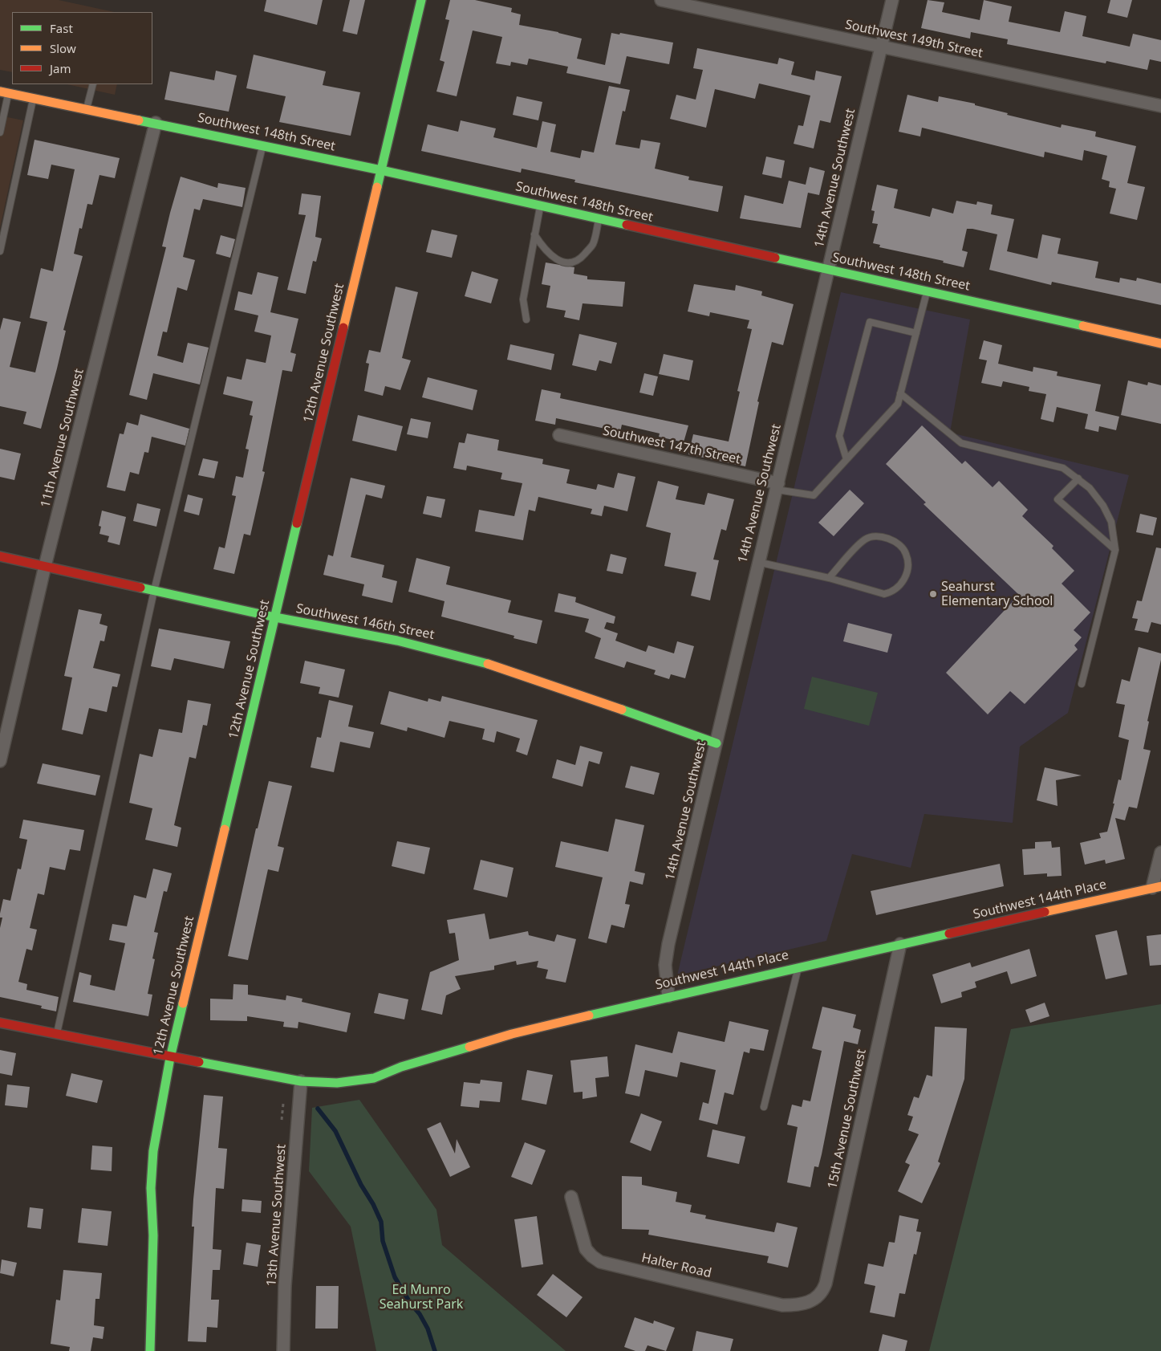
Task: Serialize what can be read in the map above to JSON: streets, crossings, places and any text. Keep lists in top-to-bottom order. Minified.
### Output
{"streets":{"street":["Southwest 149th Street","Southwest 148th Street","14th Avenue Southwest","12th Avenue Southwest","11th Avenue Southwest","Southwest 147th Street","Southwest 146th Street","Southwest 144th Place","15th Avenue Southwest","13th Avenue Southwest","Halter Road"]},"crossings":[["Southwest 149th Street","14th Avenue Southwest"],["Southwest 148th Street","14th Avenue Southwest"],["Southwest 148th Street","12th Avenue Southwest"],["Southwest 148th Street","11th Avenue Southwest"],["14th Avenue Southwest","Southwest 147th Street"],["14th Avenue Southwest","Southwest 146th Street"],["14th Avenue Southwest","Southwest 144th Place"],["12th Avenue Southwest","Southwest 146th Street"],["12th Avenue Southwest","Southwest 144th Place"],["11th Avenue Southwest","Southwest 146th Street"],["Southwest 144th Place","15th Avenue Southwest"],["Southwest 144th Place","13th Avenue Southwest"],["15th Avenue Southwest","Halter Road"]],"parks":["Ed Munro Seahurst Park"],"places":["Seahurst Elementary School"],"legend":["Fast","Slow","Jam"]}
